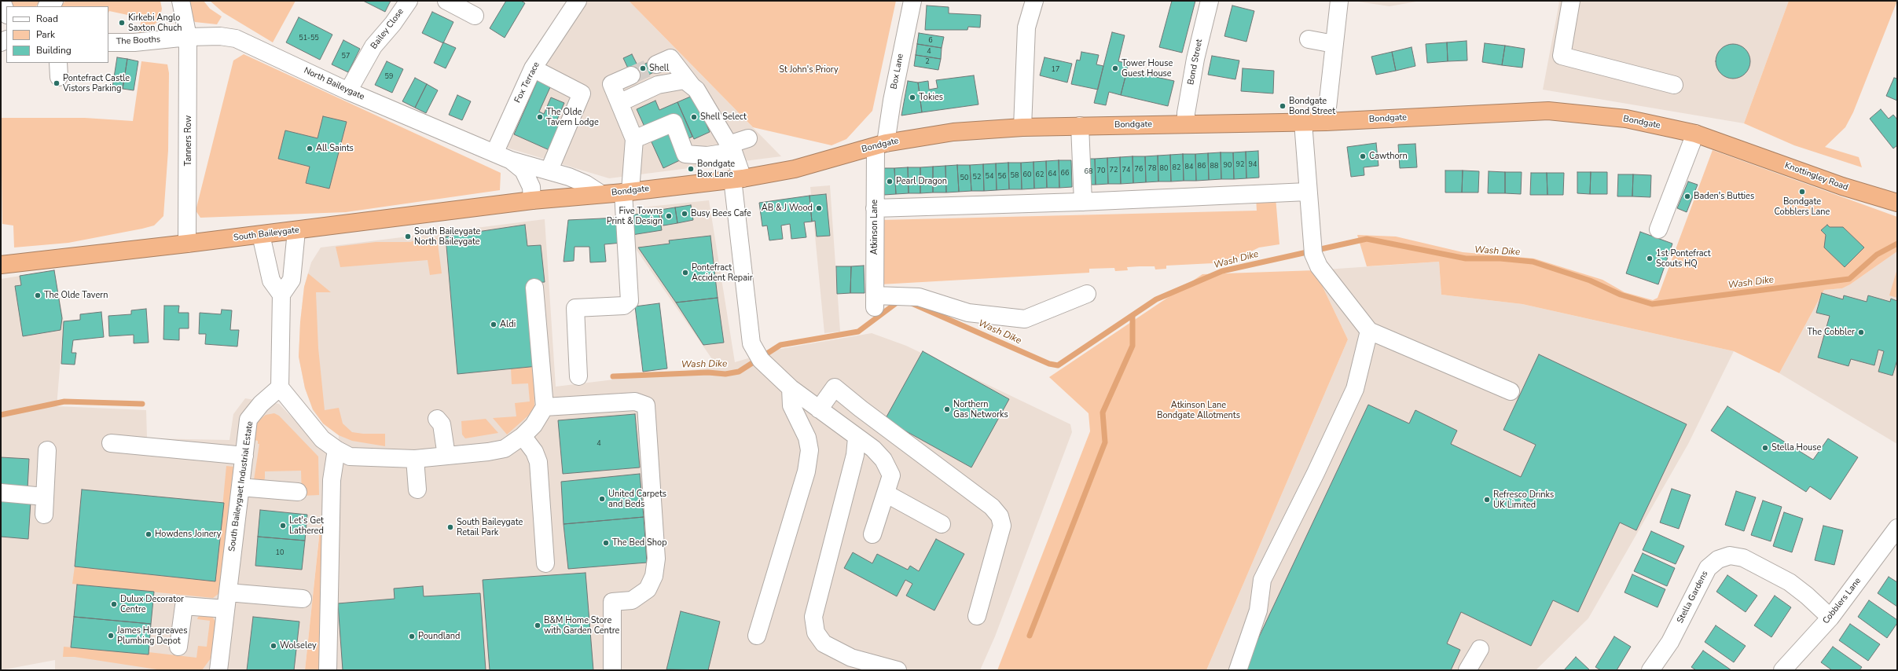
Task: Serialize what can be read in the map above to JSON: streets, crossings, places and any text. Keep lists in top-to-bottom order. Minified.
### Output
{"streets":{"highway":["Bondgate","Knottingley Road","South Baileygate"],"street":["Bailey Close","The Booths","Bond Street","Box Lane","Fox Terrace","North Baileygate","Tanners Row","Atkinson Lane","South Baileygaet Industrial Estate","Stella Gardens","Cobblers Lane"]},"crossings":[["Bailey Close","North Baileygate"],["The Booths","North Baileygate"],["The Booths","Tanners Row"],["Bond Street","Bondgate"],["Box Lane","Bondgate"],["Box Lane","Atkinson Lane"],["Fox Terrace","North Baileygate"],["North Baileygate","Bondgate"],["North Baileygate","Tanners Row"],["North Baileygate","South Baileygate"],["Bondgate","Knottingley Road"],["Bondgate","Atkinson Lane"],["Bondgate","South Baileygate"],["Tanners Row","South Baileygate"],["Stella Gardens","Cobblers Lane"]],"water":["Wash Dike"],"parks":["St John's Priory","Atkinson Lane Bondgate Allotments"],"places":["Kirkebi Anglo Saxton Chuch","Shell","Tower House Guest House","Pontefract Castle Vistors Parking","Tokies","Bondgate Bond Street","The Olde Tavern Lodge","Shell Select","All Saints","Cawthorn","Bondgate Box Lane","Pearl Dragon","Bondgate Cobblers Lane","Baden's Butties","AB & J Wood","Busy Bees Cafe","Five Towns Print & Design","South Baileygate North Baileygate","1st Pontefract Scouts HQ","Pontefract Accident Repair","The Olde Tavern","Aldi","The Cobbler","Northern Gas Networks","Stella House","United Carpets and Beds","Refresco Drinks UK Limited","Let's Get Lathered","South Baileygate Retail Park","Howdens Joinery","The Bed Shop","Dulux Decorator Centre","B&M Home Store with Garden Centre","James Hargreaves Plumbing Depot","Poundland","Wolseley"],"house_numbers":["51-55","6","4","57","2","17","59","92","94","90","86","88","84","82","78","80","76","72","74","70","68","66","64","60","62","58","54","56","52","50","4","10"],"legend":["Road","Park","Building"]}
